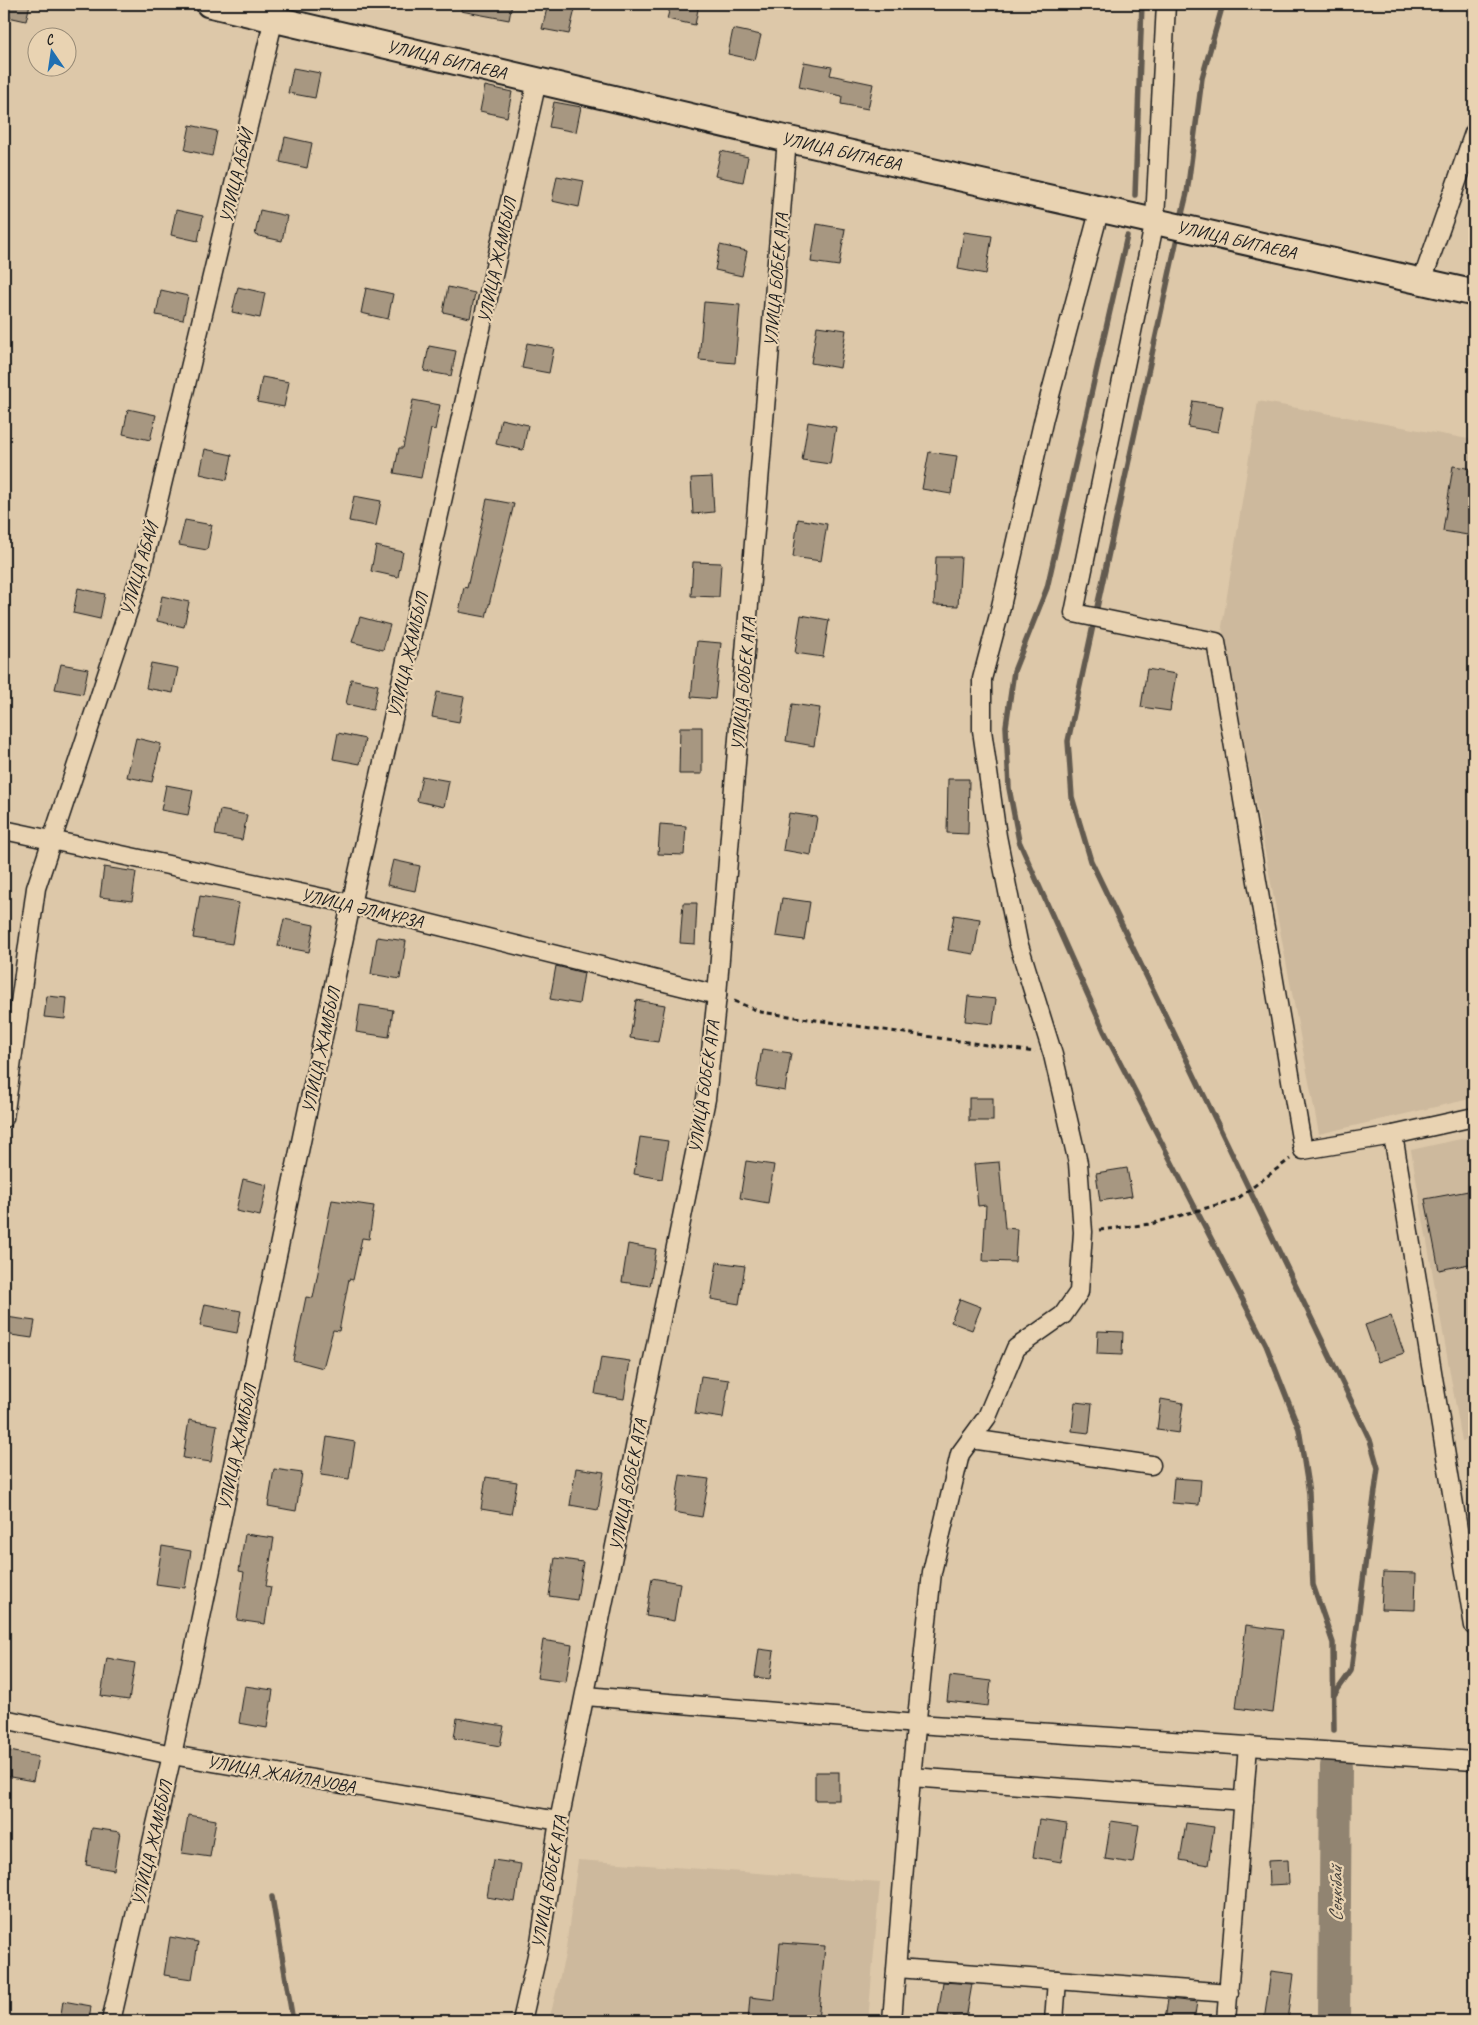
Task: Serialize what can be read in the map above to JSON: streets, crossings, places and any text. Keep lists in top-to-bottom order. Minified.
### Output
{"streets":{"street":["УЛИЦА БИТАЕВА","УЛИЦА АБАЙ","УЛИЦА ЖАМБЫЛ","УЛИЦА БОБЕК АТА","УЛИЦА ӘЛМҰРЗА","УЛИЦА ЖАЙЛАУОВА"]},"crossings":[["УЛИЦА БИТАЕВА","УЛИЦА АБАЙ"],["УЛИЦА БИТАЕВА","УЛИЦА ЖАМБЫЛ"],["УЛИЦА БИТАЕВА","УЛИЦА БОБЕК АТА"],["УЛИЦА АБАЙ","УЛИЦА ӘЛМҰРЗА"],["УЛИЦА ЖАМБЫЛ","УЛИЦА ӘЛМҰРЗА"],["УЛИЦА ЖАМБЫЛ","УЛИЦА ЖАЙЛАУОВА"],["УЛИЦА БОБЕК АТА","УЛИЦА ӘЛМҰРЗА"],["УЛИЦА БОБЕК АТА","УЛИЦА ЖАЙЛАУОВА"]],"water":["Сеңкібай"],"north":"top"}
